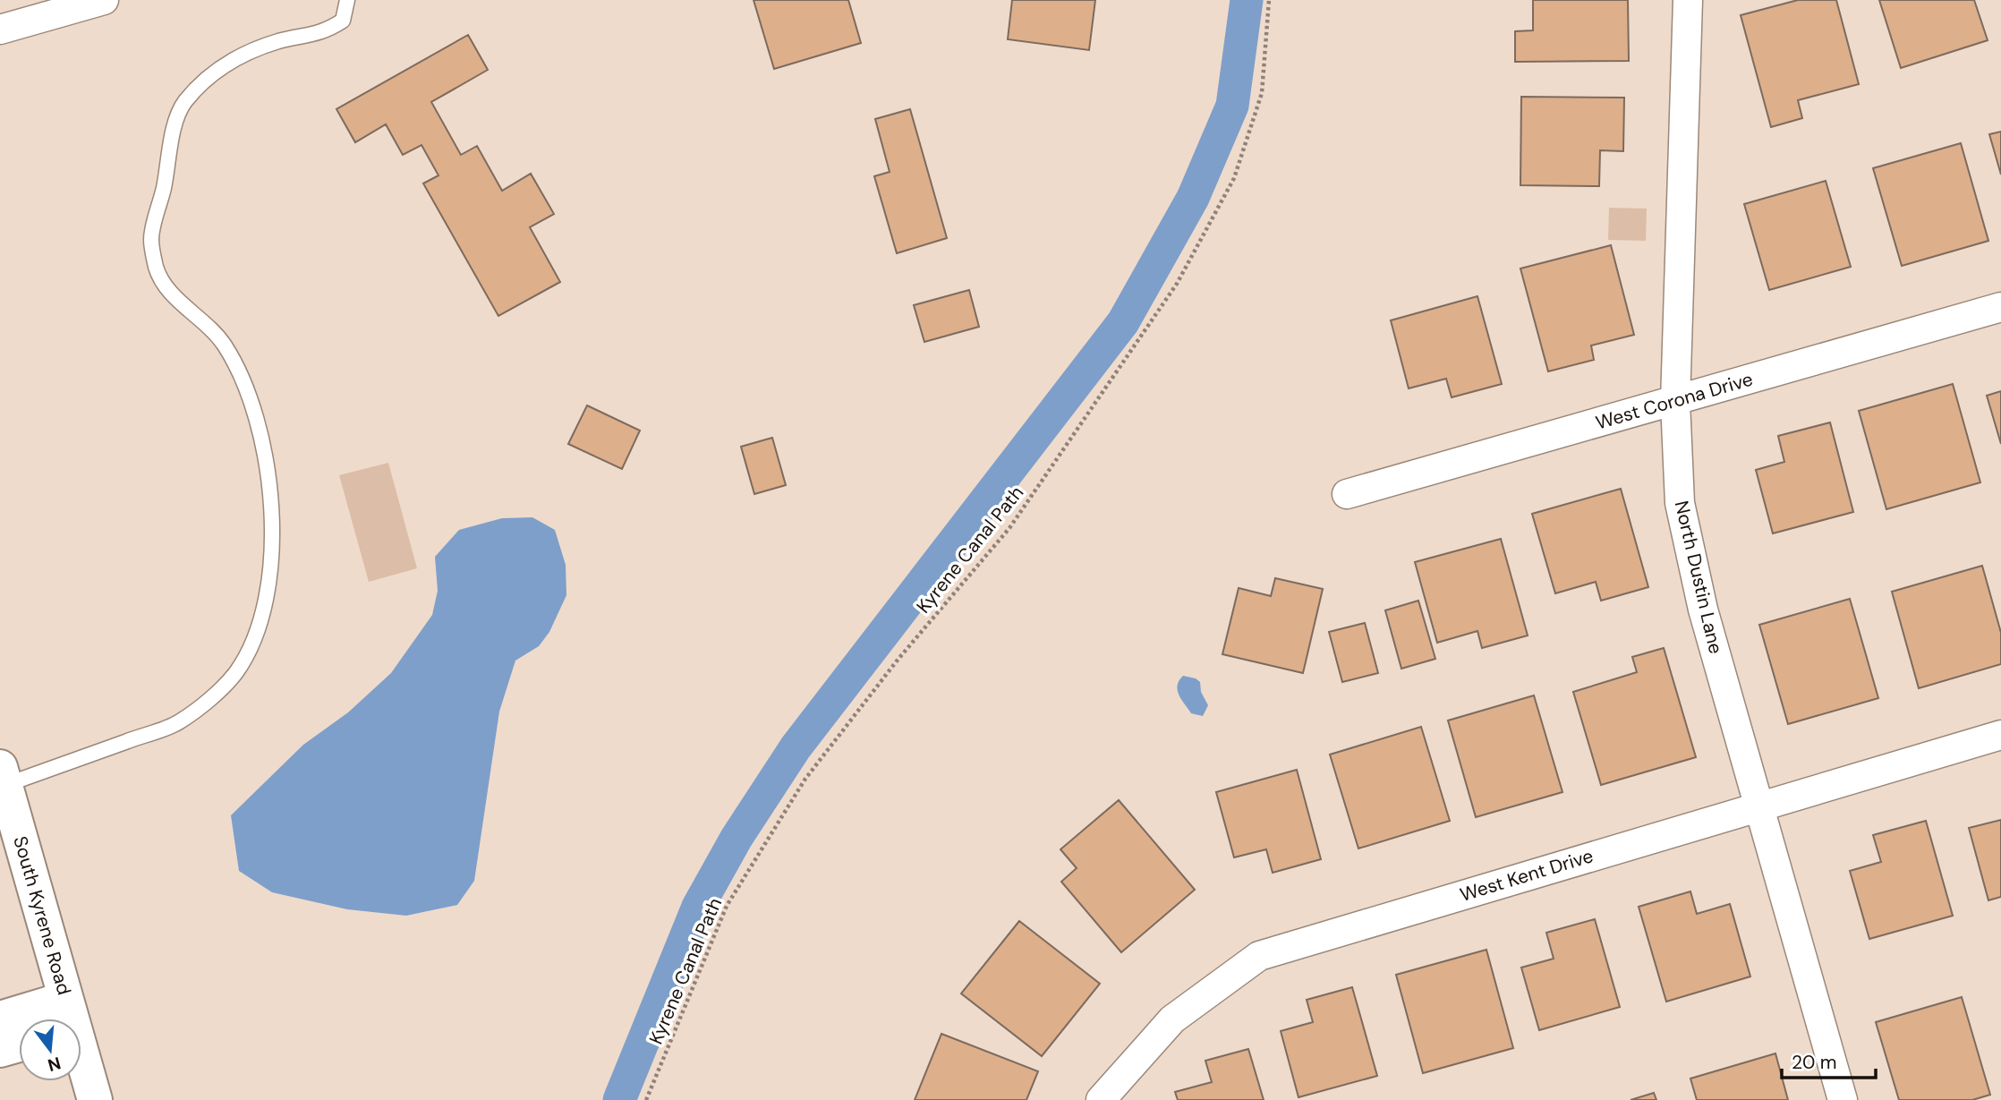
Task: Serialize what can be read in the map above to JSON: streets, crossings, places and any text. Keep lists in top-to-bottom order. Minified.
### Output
{"streets":{"main road":["South Kyrene Road"],"street":["West Corona Drive","North Dustin Lane","West Kent Drive"],"path":["Kyrene Canal Path"]},"crossings":[["West Corona Drive","North Dustin Lane"],["North Dustin Lane","West Kent Drive"]],"scale_bar":"20 m","north":"bottom"}
